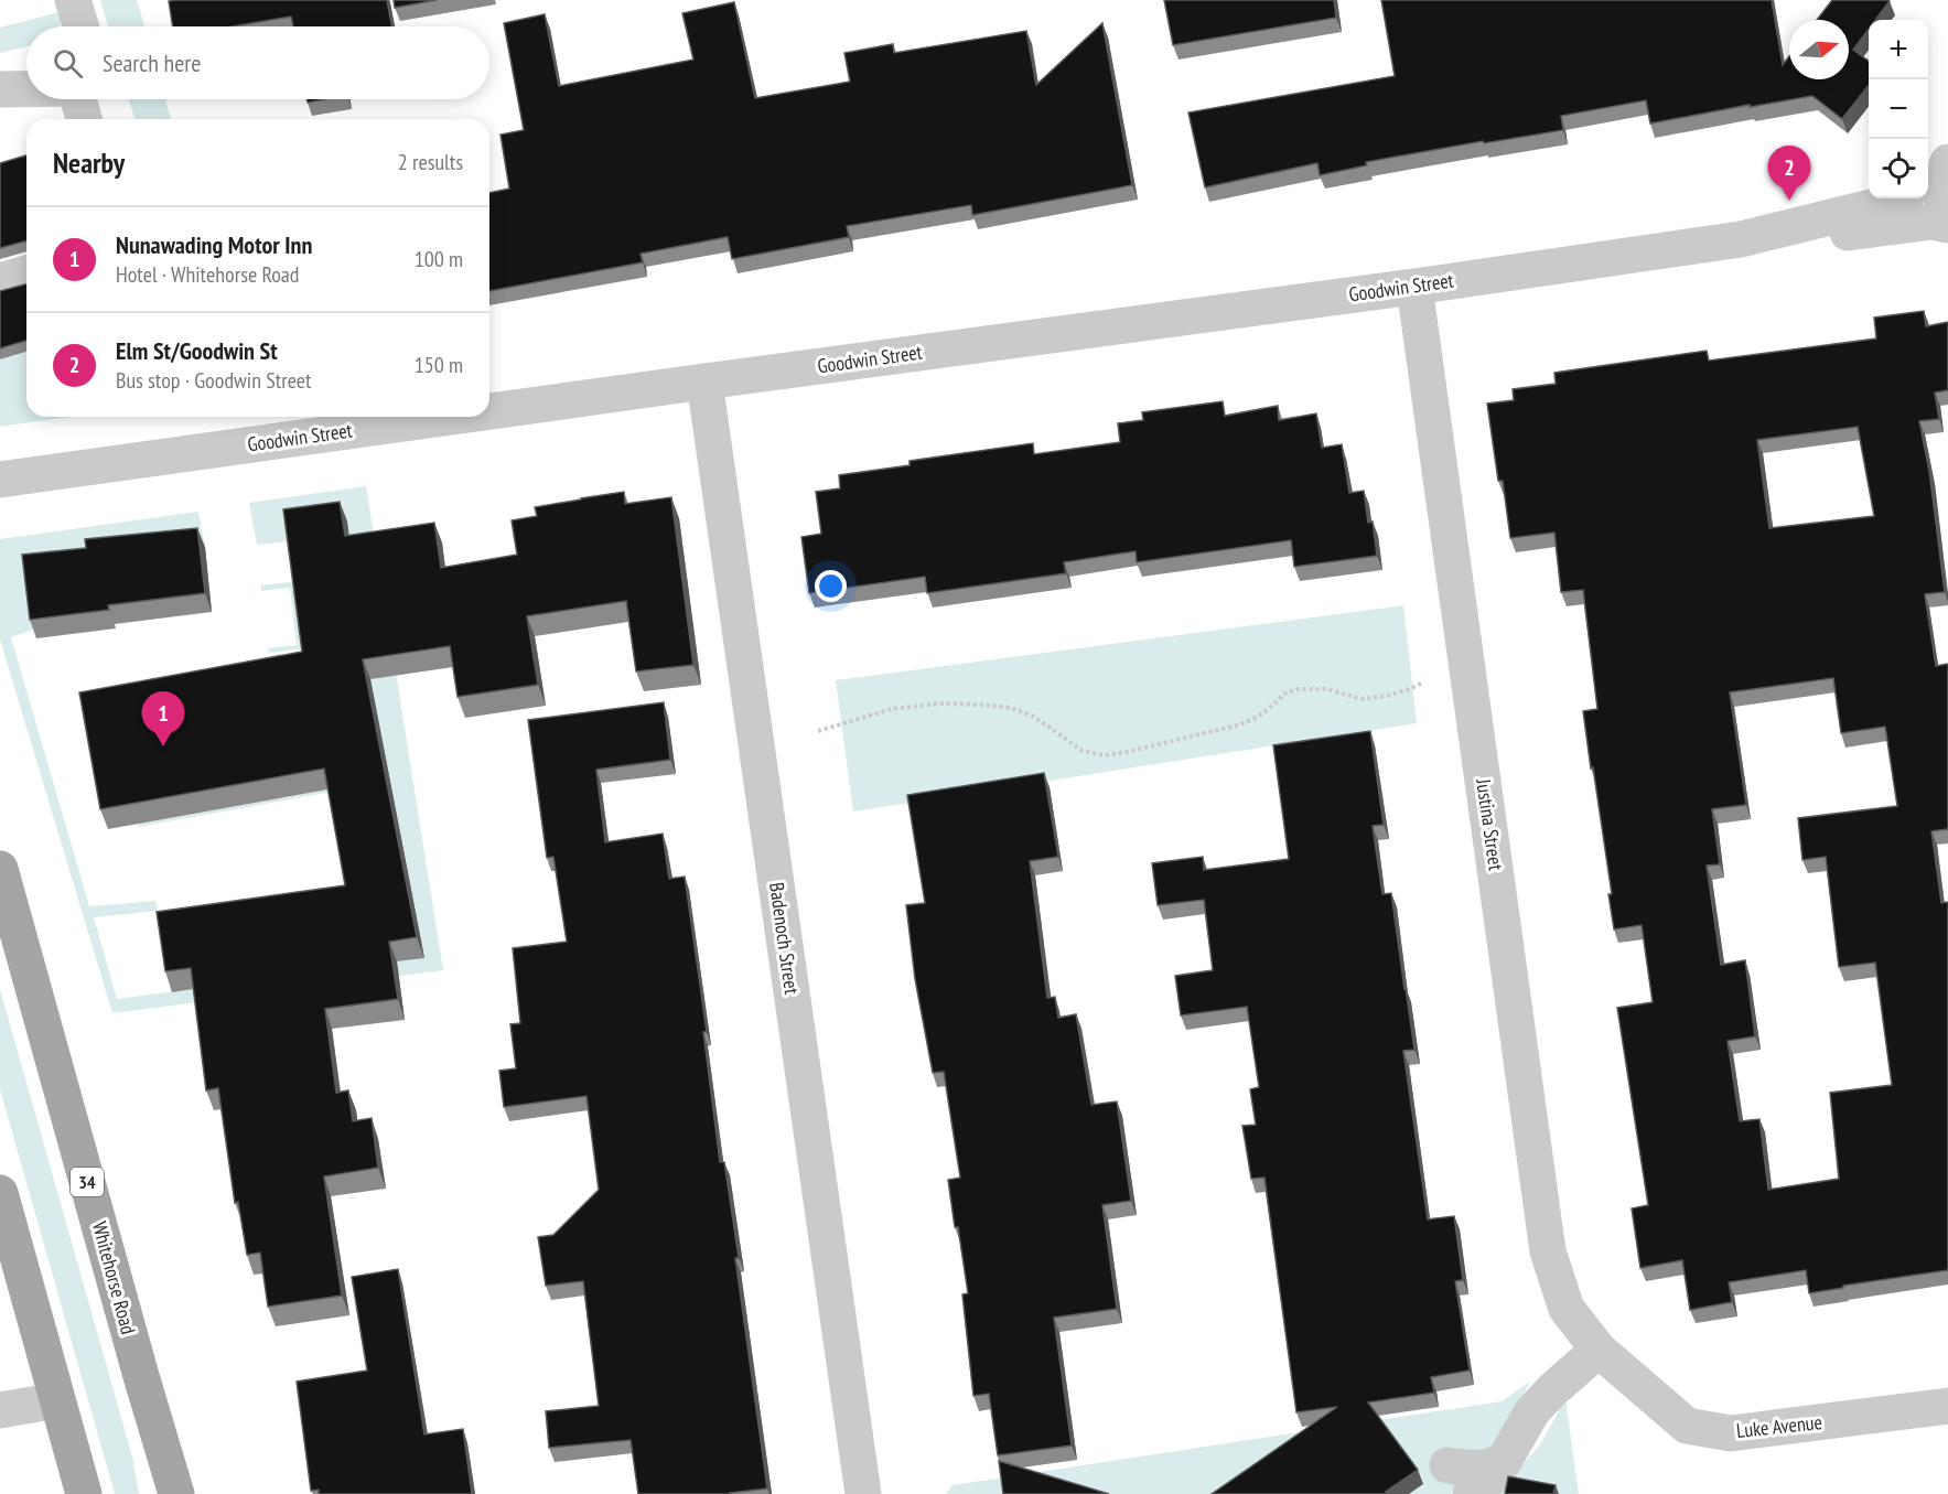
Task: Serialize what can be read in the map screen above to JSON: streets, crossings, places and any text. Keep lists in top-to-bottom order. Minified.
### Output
{"streets":{"main road":["34","Whitehorse Road"],"street":["Goodwin Street","Justina Street","Badenoch Street","Luke Avenue"]},"crossings":[["Goodwin Street","Justina Street"],["Goodwin Street","Badenoch Street"],["Justina Street","Luke Avenue"]],"north":"right","page":{"map_buttons":["+","−"],"search":"Search here","heading":["Nearby","2 results"],"pins":["2","1"],"list":[{"mark":"1","name":"Nunawading Motor Inn","note":"Hotel · Whitehorse Road","value":"100 m"},{"mark":"2","name":"Elm St/Goodwin St","note":"Bus stop · Goodwin Street","value":"150 m"}]}}
